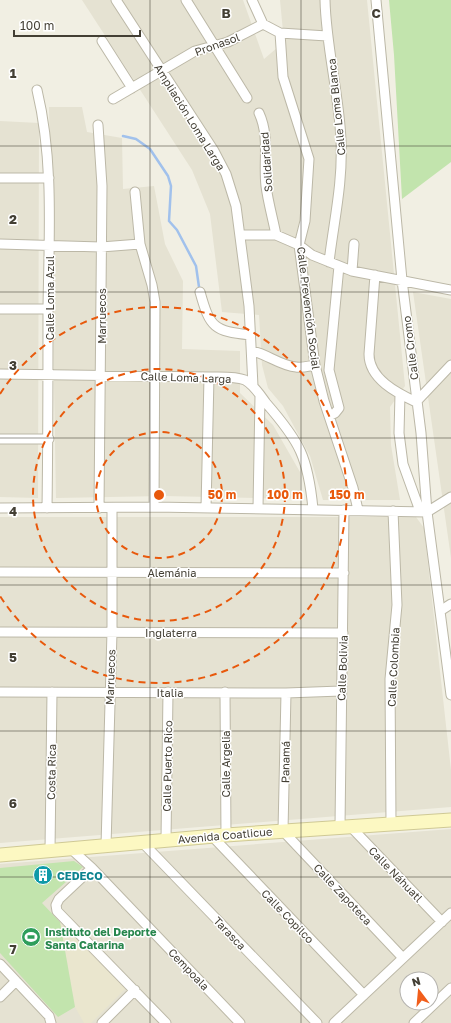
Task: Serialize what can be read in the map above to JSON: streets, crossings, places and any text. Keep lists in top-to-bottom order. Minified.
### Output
{"streets":{"street":["Pronasol","Calle Loma Blanca","Ampliación Loma Larga","Solidaridad","Calle Loma Azul","Calle Prevención Social","Marruecos","Calle Cromo","Calle Loma Larga","Alemánia","Inglaterra","Calle Colombia","Calle Bolivia","Italia","Panamá","Calle Argelia","Calle Puerto Rico","Costa Rica","Avenida Coatlicue","Calle Náhuatl","Calle Zapoteca","Calle Copilco","Tarasca","Cempoala"]},"crossings":[["Pronasol","Ampliación Loma Larga"],["Ampliación Loma Larga","Calle Loma Larga"],["Calle Loma Azul","Calle Loma Larga"],["Marruecos","Calle Loma Larga"],["Marruecos","Alemánia"],["Marruecos","Inglaterra"],["Marruecos","Italia"],["Marruecos","Avenida Coatlicue"],["Alemánia","Calle Bolivia"],["Inglaterra","Calle Bolivia"],["Calle Colombia","Avenida Coatlicue"],["Calle Bolivia","Italia"],["Calle Bolivia","Avenida Coatlicue"],["Calle Bolivia","Calle Náhuatl"],["Italia","Panamá"],["Italia","Calle Argelia"],["Italia","Calle Puerto Rico"],["Italia","Costa Rica"],["Panamá","Avenida Coatlicue"],["Panamá","Calle Zapoteca"],["Calle Argelia","Avenida Coatlicue"],["Calle Puerto Rico","Avenida Coatlicue"],["Costa Rica","Avenida Coatlicue"],["Avenida Coatlicue","Calle Náhuatl"],["Avenida Coatlicue","Calle Zapoteca"],["Avenida Coatlicue","Calle Copilco"],["Avenida Coatlicue","Tarasca"],["Avenida Coatlicue","Cempoala"]],"places":{"building":["CEDECO"],"sports":["Instituto del Deporte Santa Catarina"]},"scale_bar":"100 m","north":"top","grid":{"columns":["B","C"],"rows":["1","2","3","4","5","6","7"]},"rings":["50 m","100 m","150 m"]}
